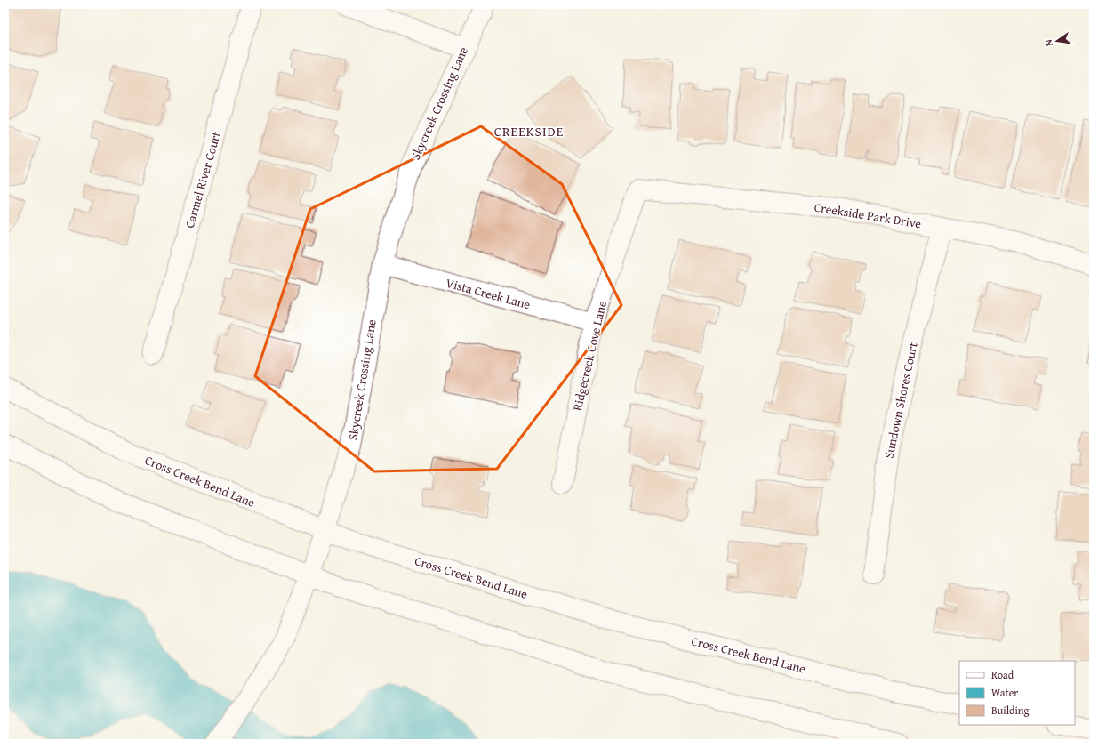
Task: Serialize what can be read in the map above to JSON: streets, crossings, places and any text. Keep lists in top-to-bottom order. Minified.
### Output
{"streets":{"street":["Skycreek Crossing Lane","Carmel River Court","Creekside Park Drive","Vista Creek Lane","Ridgecreek Cove Lane","Sundown Shores Court","Cross Creek Bend Lane"]},"crossings":[["Skycreek Crossing Lane","Vista Creek Lane"],["Skycreek Crossing Lane","Cross Creek Bend Lane"],["Creekside Park Drive","Ridgecreek Cove Lane"],["Creekside Park Drive","Sundown Shores Court"],["Vista Creek Lane","Ridgecreek Cove Lane"]],"districts":["CREEKSIDE"],"legend":["Road","Water","Building"],"north":"left"}
